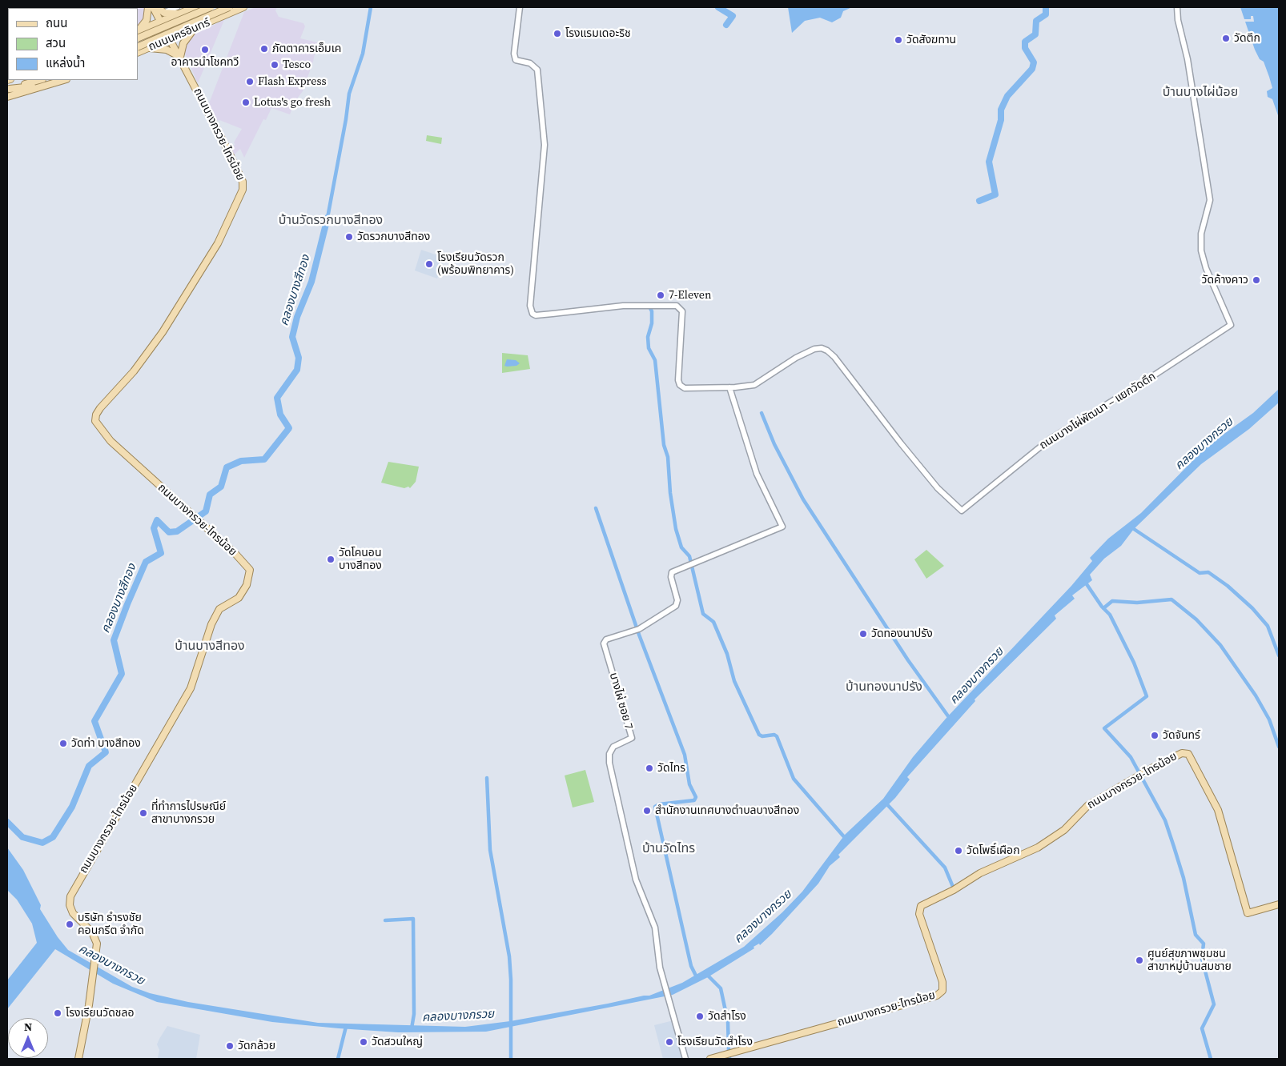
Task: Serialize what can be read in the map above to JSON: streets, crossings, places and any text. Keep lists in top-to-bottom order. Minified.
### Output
{"streets":{"main road":["ถนนนครอินทร์","ถนนบางกรวย-ไทรน้อย"],"street":["ถนนบางไผ่พัฒนา – แยกวัดตึก","บางไผ่ ซอย 7"]},"crossings":[["ถนนนครอินทร์","ถนนบางกรวย-ไทรน้อย"],["ถนนบางไผ่พัฒนา – แยกวัดตึก","บางไผ่ ซอย 7"]],"districts":["บ้านบางไผ่น้อย","บ้านวัดรวกบางสีทอง","บ้านบางสีทอง","บ้านทองนาปรัง","บ้านวัดไทร"],"water":["คลองบางสีทอง","คลองบางกรวย"],"places":["โรงแรมเดอะริช","วัดตึก","วัดสังฆทาน","ภัตตาคารเอ็มเค","อาคารนำโชคทวี","Tesco","Flash Express","Lotus's go fresh","วัดรวกบางสีทอง","โรงเรียนวัดรวก (พร้อมพิทยาคาร)","วัดค้างคาว","7-Eleven","วัดโคนอน บางสีทอง","วัดทองนาปรัง","วัดจันทร์","วัดท่า บางสีทอง","วัดไทร","สำนักงานเทศบางตำบลบางสีทอง","ที่ทำการไปรษณีย์ สาขาบางกรวย","วัดโพธิ์เผือก","บริษัท ธำรงชัย คอนกรีต จำกัด","ศูนย์สุขภาพชุมชน สาขาหมู่บ้านสมชาย","โรงเรียนวัดชลอ","วัดสําโรง","วัดสวนใหญ่","โรงเรียนวัดสำโรง","วัดกล้วย"],"legend":["ถนน","สวน","แหล่งน้ำ"],"north":"top"}
